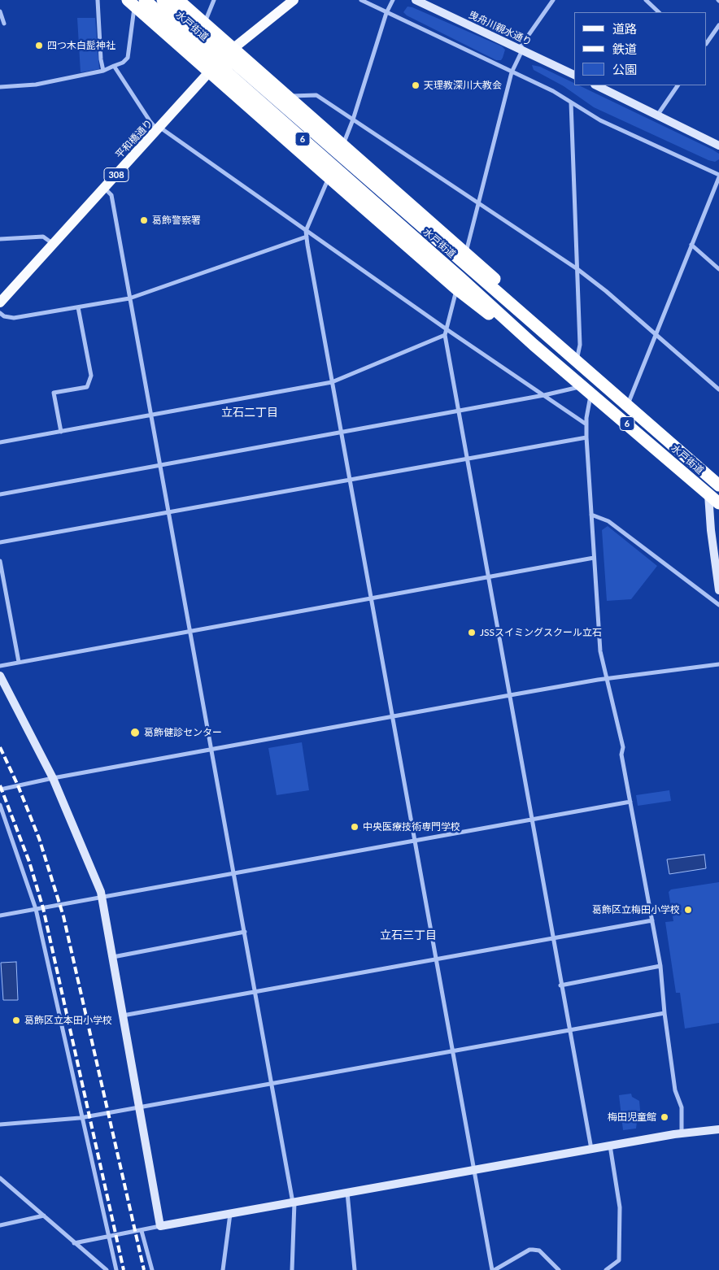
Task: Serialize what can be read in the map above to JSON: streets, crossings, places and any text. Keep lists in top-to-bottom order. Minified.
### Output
{"streets":{"highway":["水戸街道","6"],"main road":["平和橋通り","308"],"street":["曳舟川親水通り"]},"districts":["立石二丁目","立石三丁目"],"places":["四つ木白髭神社","天理教深川大教会","葛飾警察署","JSSスイミングスクール立石","葛飾健診センター","中央医療技術専門学校","葛飾区立梅田小学校","葛飾区立本田小学校","梅田児童館"],"legend":["道路","鉄道","公園"]}
